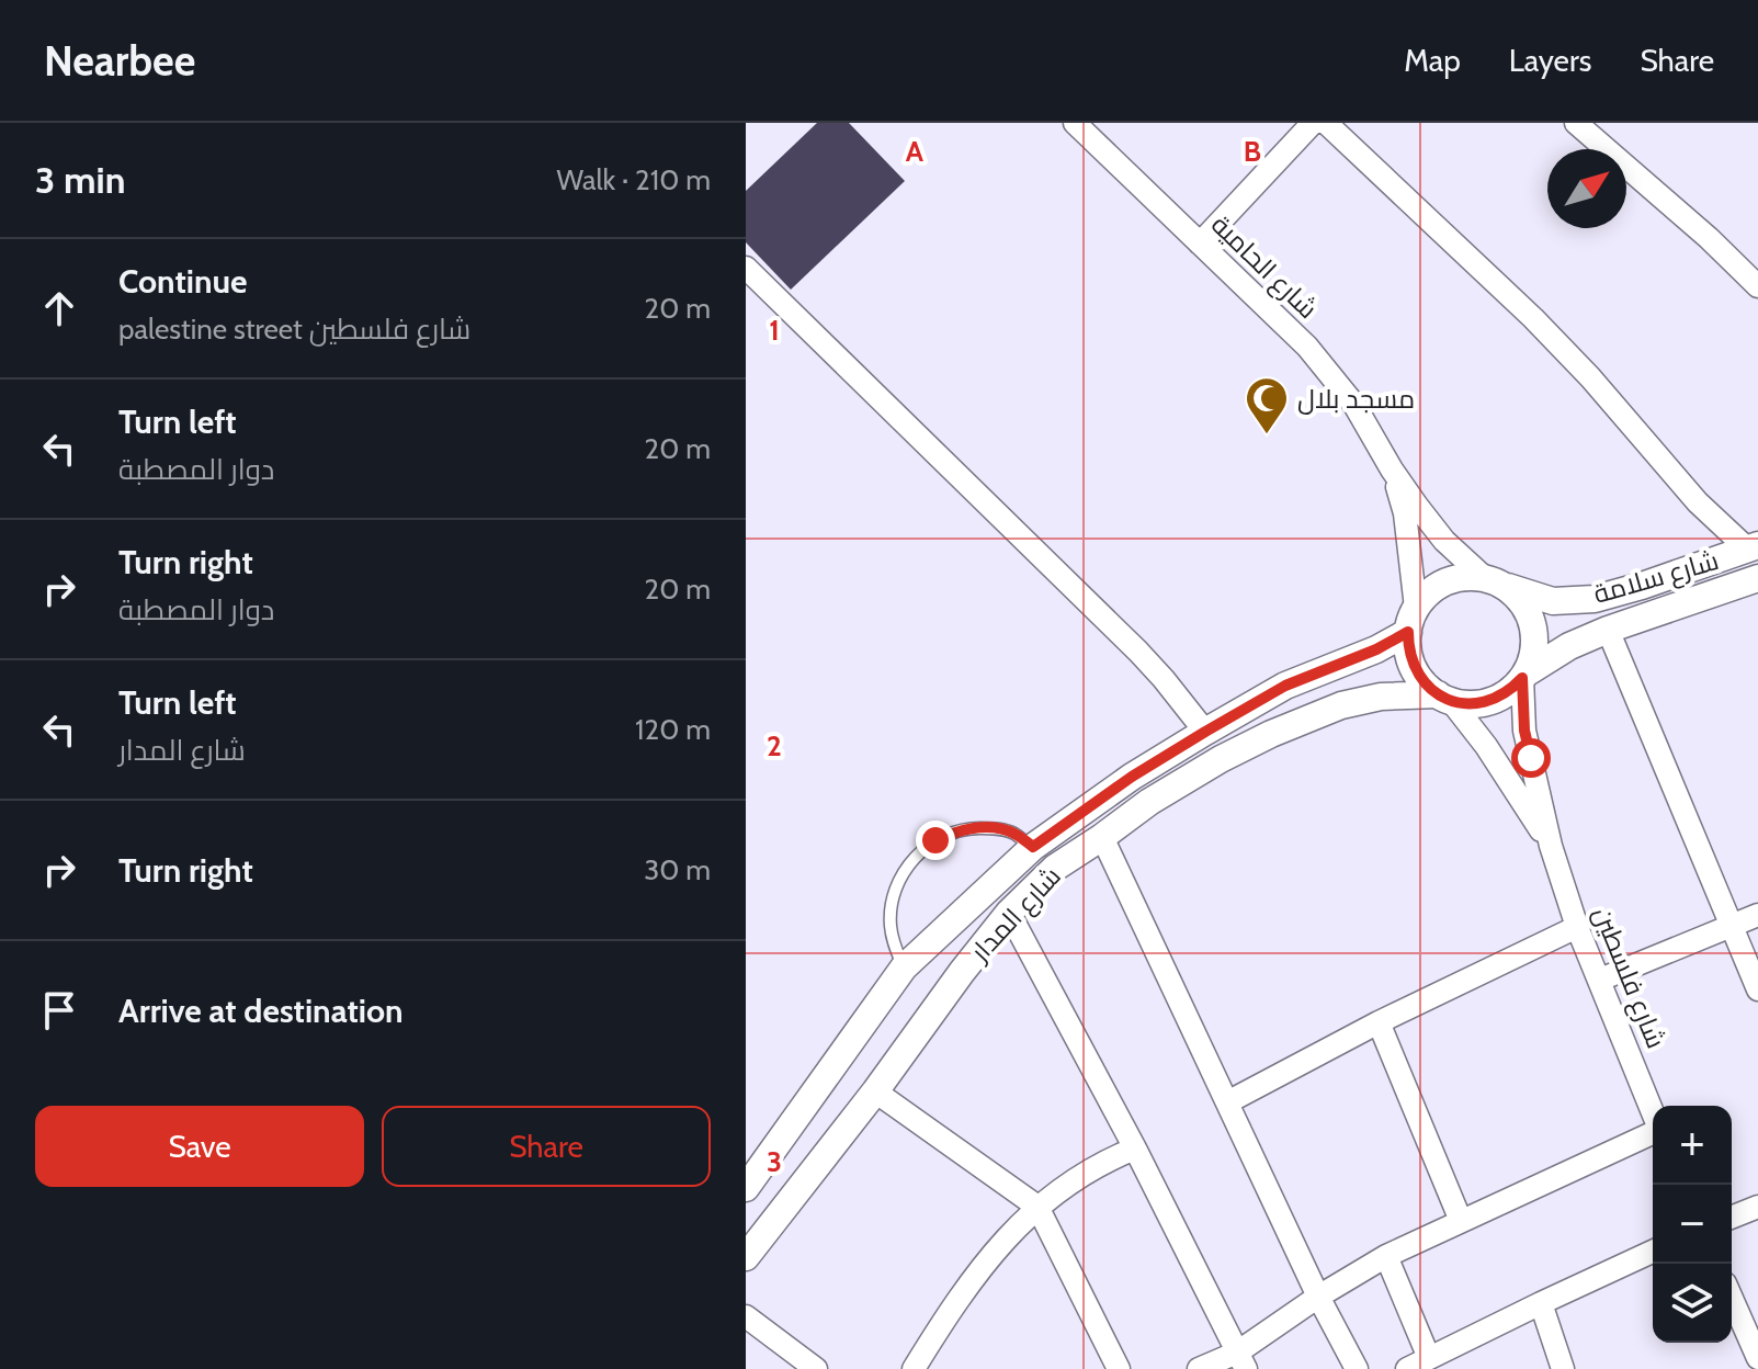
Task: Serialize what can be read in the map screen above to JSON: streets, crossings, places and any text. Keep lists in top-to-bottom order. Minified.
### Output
{"streets":{"street":["شارع الحامية","شارع سلامة","شارع المدار","شارع فلسطين"]},"crossings":[["شارع سلامة","شارع المدار"]],"places":{"mosque":["مسجد بلال"]},"north":"top right","page":{"header":"Nearbee","nav":["Map","Layers","Share"],"heading":["3 min","Walk · 210 m"],"list":[["Continue","palestine street شارع فلسطين","20 m"],["Turn left","دوار المصطبة","20 m"],["Turn right","دوار المصطبة","20 m"],["Turn left","شارع المدار","120 m"],["Turn right","30 m"],"Arrive at destination"],"buttons":["Save","Share"],"map_buttons":["+","−"]},"grid":{"columns":["A","B"],"rows":["1","2","3"]}}
